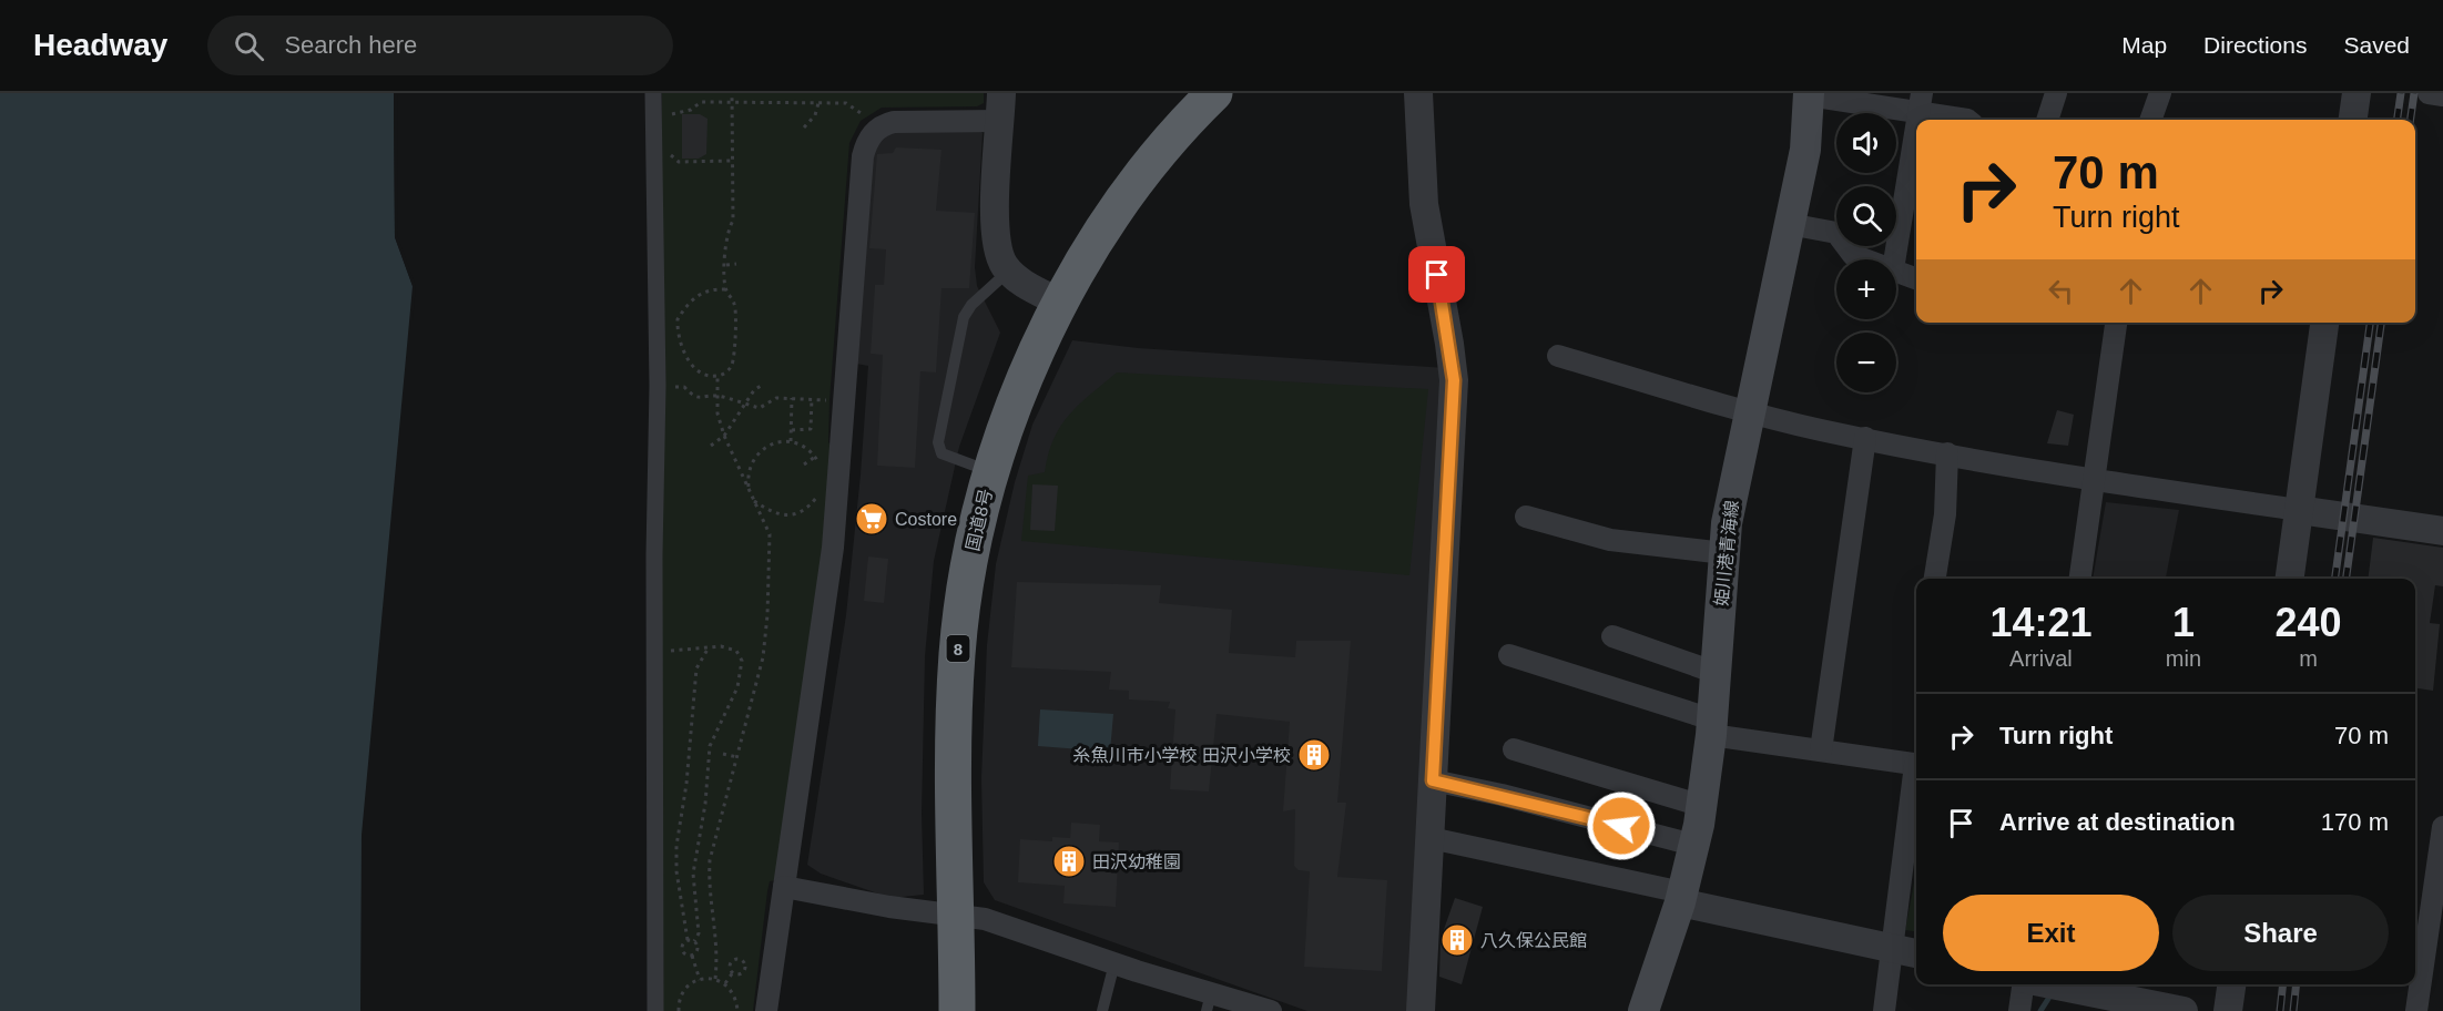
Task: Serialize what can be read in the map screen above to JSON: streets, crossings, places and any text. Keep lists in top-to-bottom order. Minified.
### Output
{"streets":{"highway":["国道8号","8"],"main road":["姫川港青海線"]},"places":{"supermarket":["Costore"],"building":["糸魚川市小学校 田沢小学校","田沢幼稚園","八久保公民館"]},"page":{"header":"Headway","search":"Search here","nav":["Map","Directions","Saved"],"map_buttons":["+","−"],"turn":["70 m","Turn right"],"eta":["14:21","Arrival","1","min","240","m"],"list":[{"name":"Turn right","value":"70 m"},{"name":"Arrive at destination","value":"170 m"}],"buttons":["Exit","Share"]}}
